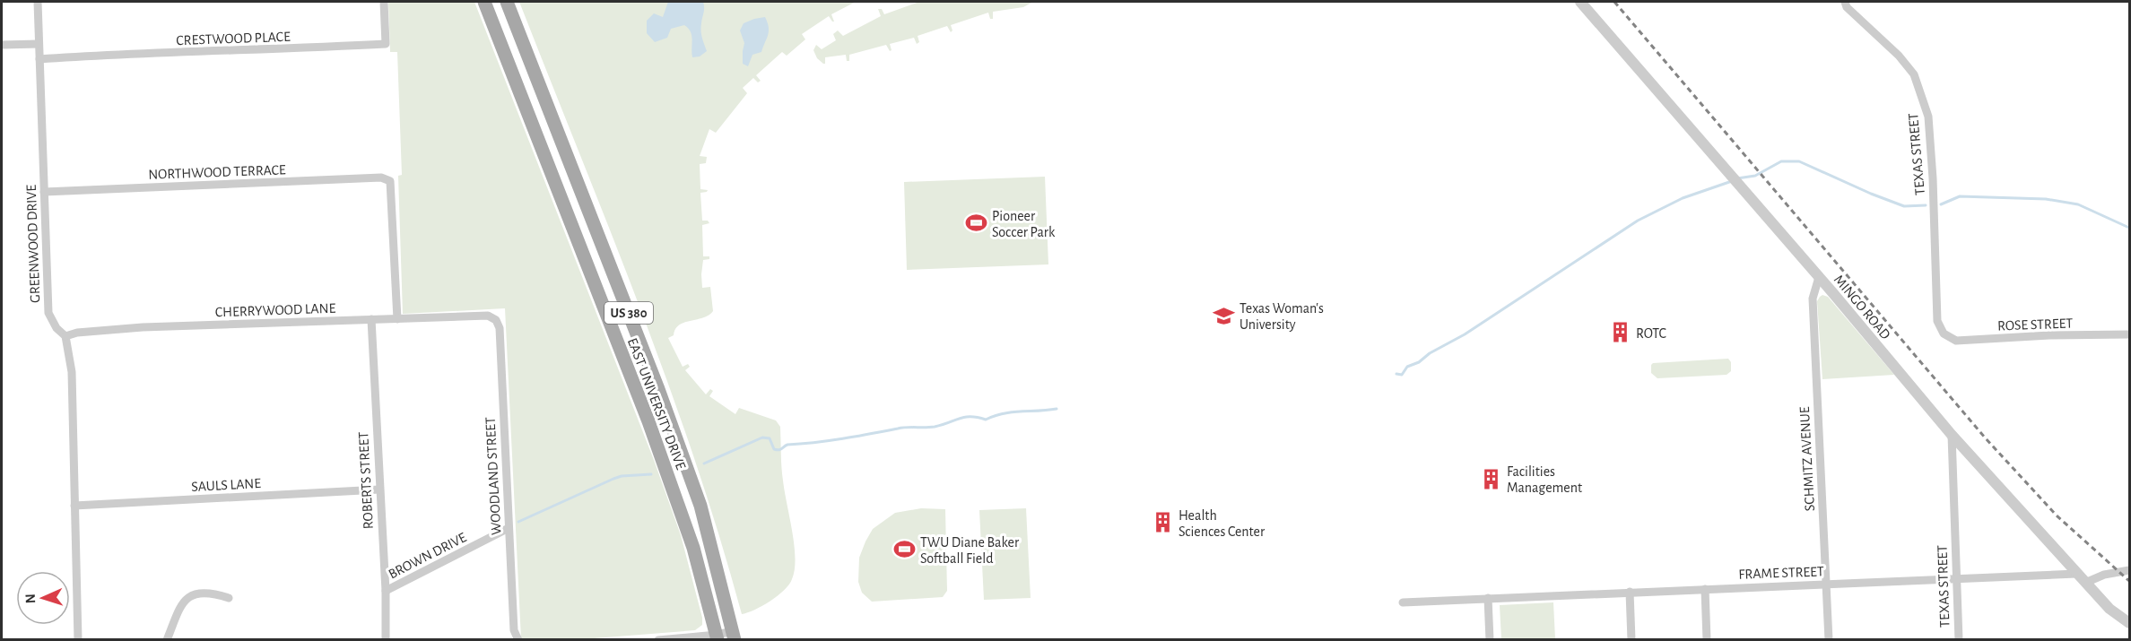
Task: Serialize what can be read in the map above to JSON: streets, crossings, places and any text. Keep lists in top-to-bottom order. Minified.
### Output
{"streets":{"main road":["US 380","EAST UNIVERSITY DRIVE"],"street":["CRESTWOOD PLACE","TEXAS STREET","NORTHWOOD TERRACE","GREENWOOD DRIVE","MINGO ROAD","CHERRYWOOD LANE","ROSE STREET","SCHMITZ AVENUE","WOODLAND STREET","ROBERTS STREET","SAULS LANE","BROWN DRIVE","FRAME STREET"]},"crossings":[["CRESTWOOD PLACE","GREENWOOD DRIVE"],["TEXAS STREET","MINGO ROAD"],["TEXAS STREET","ROSE STREET"],["TEXAS STREET","FRAME STREET"],["NORTHWOOD TERRACE","GREENWOOD DRIVE"],["NORTHWOOD TERRACE","CHERRYWOOD LANE"],["GREENWOOD DRIVE","CHERRYWOOD LANE"],["GREENWOOD DRIVE","SAULS LANE"],["MINGO ROAD","SCHMITZ AVENUE"],["MINGO ROAD","FRAME STREET"],["CHERRYWOOD LANE","WOODLAND STREET"],["CHERRYWOOD LANE","ROBERTS STREET"],["SCHMITZ AVENUE","FRAME STREET"],["WOODLAND STREET","BROWN DRIVE"],["ROBERTS STREET","SAULS LANE"],["ROBERTS STREET","BROWN DRIVE"]],"places":{"sports":["Pioneer Soccer Park","TWU Diane Baker Softball Field"],"school or university":["Texas Woman's University"],"building":["ROTC","Facilities Management","Health Sciences Center"]},"north":"left"}
